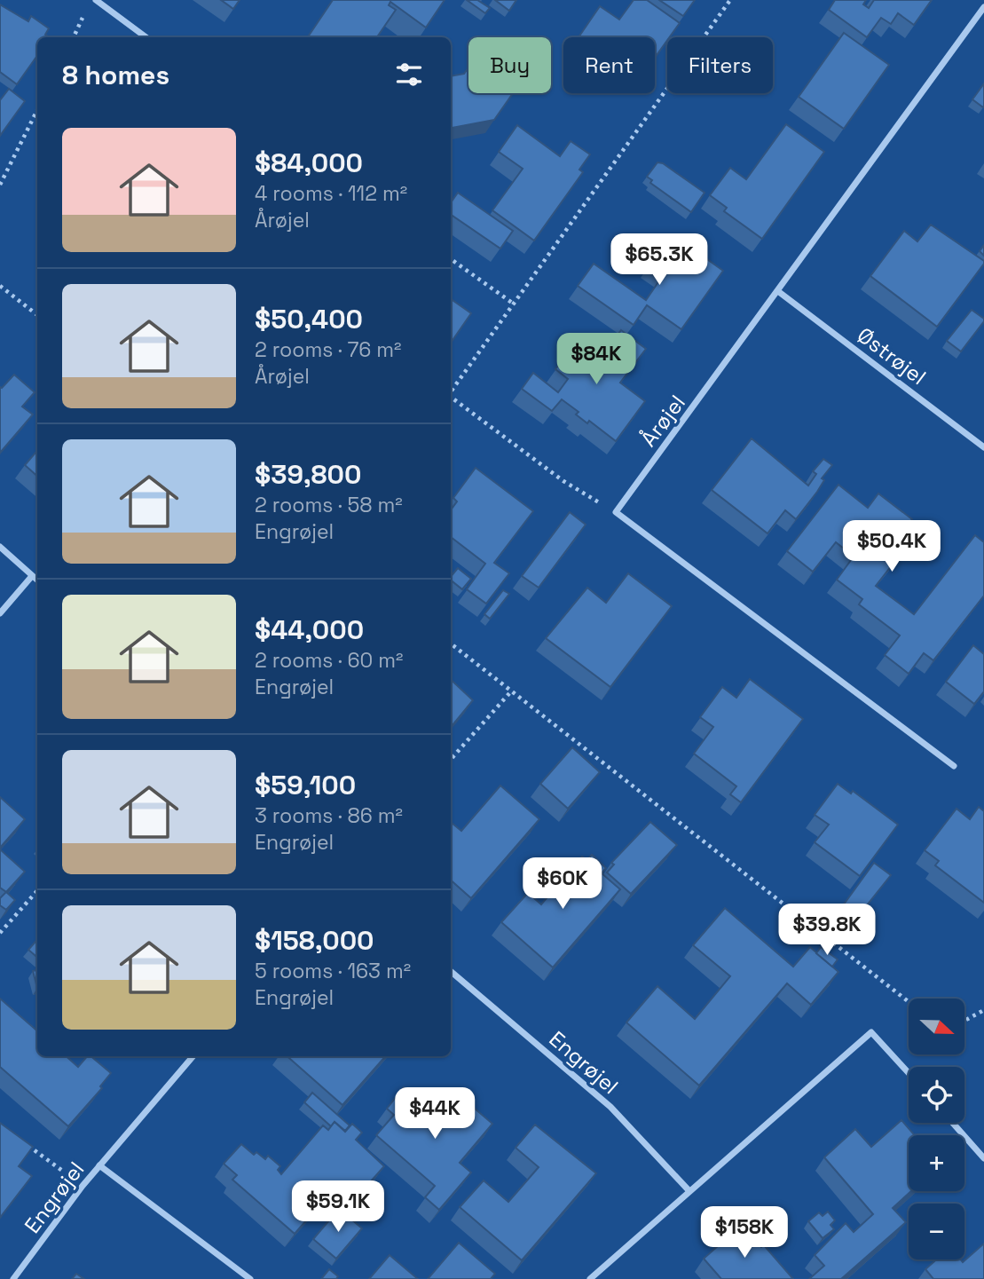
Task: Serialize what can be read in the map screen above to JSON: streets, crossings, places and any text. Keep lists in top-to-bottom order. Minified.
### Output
{"streets":{"street":["Østrøjel","Årøjel","Engrøjel"]},"crossings":[["Østrøjel","Årøjel"]],"north":"right","page":{"chip":["Buy","Rent","Filters"],"heading":"8 homes","list":[{"name":"$84,000","note":"4 rooms · 112 m² · Årøjel"},{"name":"$50,400","note":"2 rooms · 76 m² · Årøjel"},{"name":"$39,800","note":"2 rooms · 58 m² · Engrøjel"},{"name":"$44,000","note":"2 rooms · 60 m² · Engrøjel"},{"name":"$59,100","note":"3 rooms · 86 m² · Engrøjel"},{"name":"$158,000","note":"5 rooms · 163 m² · Engrøjel"}],"price":["$65.3K","$84K","$50.4K","$60K","$39.8K","$44K","$59.1K","$158K"],"map_buttons":["+","−"]}}
